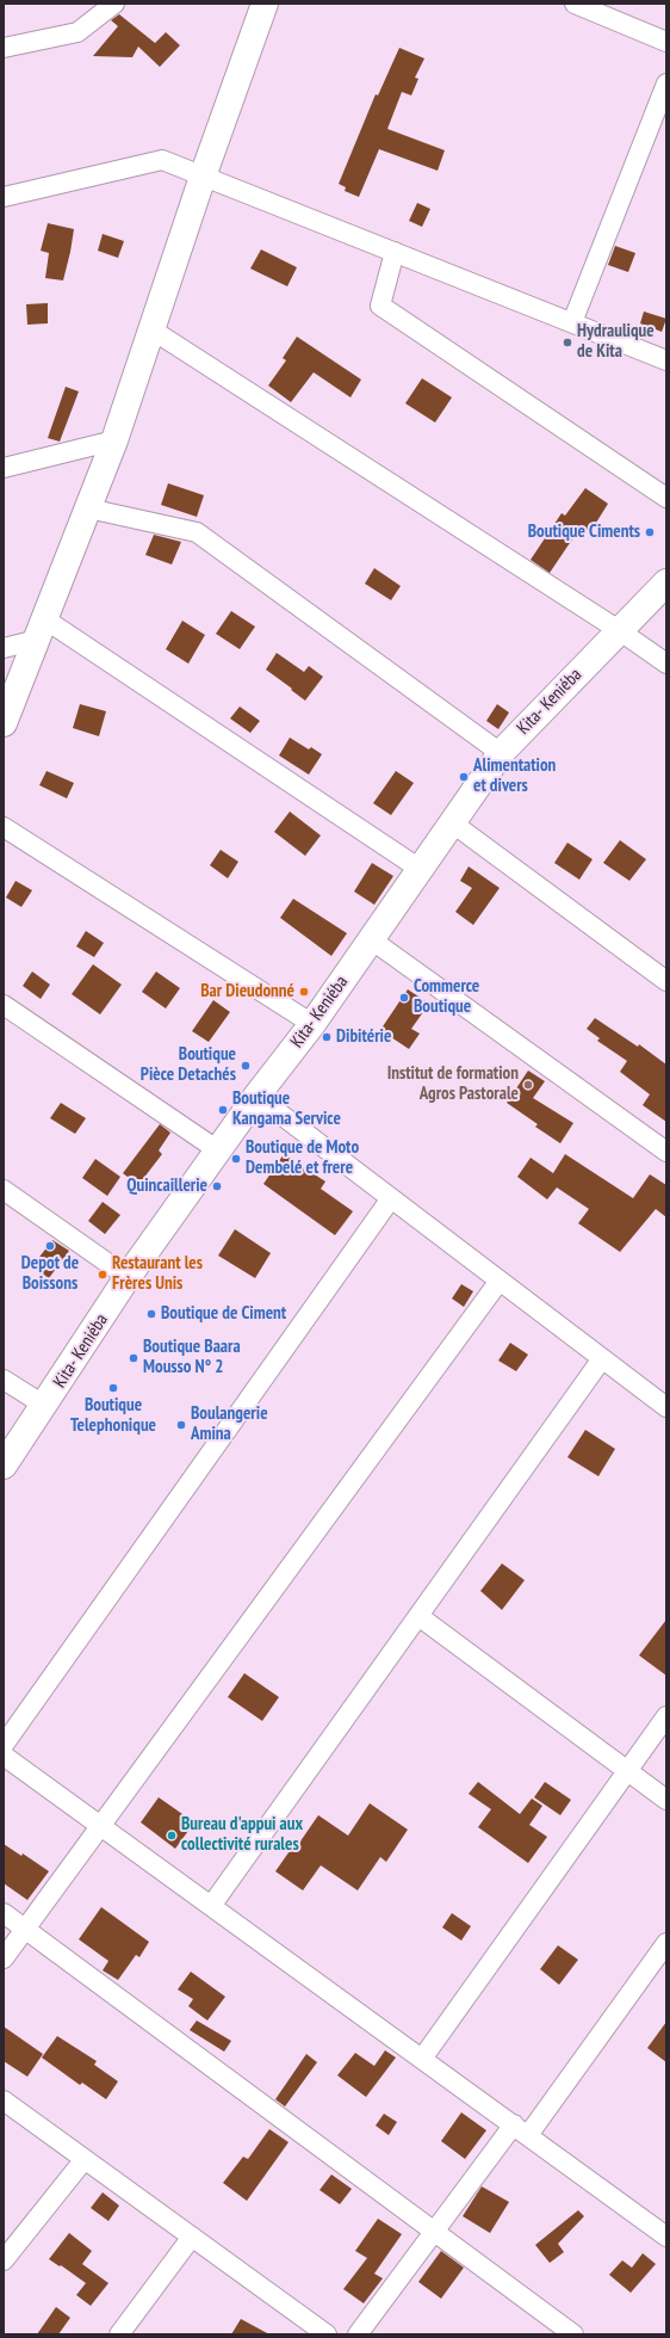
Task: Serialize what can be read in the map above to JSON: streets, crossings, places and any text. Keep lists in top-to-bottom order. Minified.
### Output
{"streets":{"main road":["Kita- Keniéba"]},"places":["Hydraulique de Kita","Boutique Ciments","Alimentation et divers","Bar Dieudonné","Commerce Boutique","Dibitérie","Boutique Pièce Detachés","Institut de formation Agros Pastorale","Boutique Kangama Service","Boutique de Moto Dembelé et frere","Quincaillerie","Depot de Boissons","Restaurant les Frères Unis","Boutique de Ciment","Boutique Baara Mousso N° 2","Boutique Telephonique","Boulangerie Amina","Bureau d'appui aux collectivité rurales"]}
